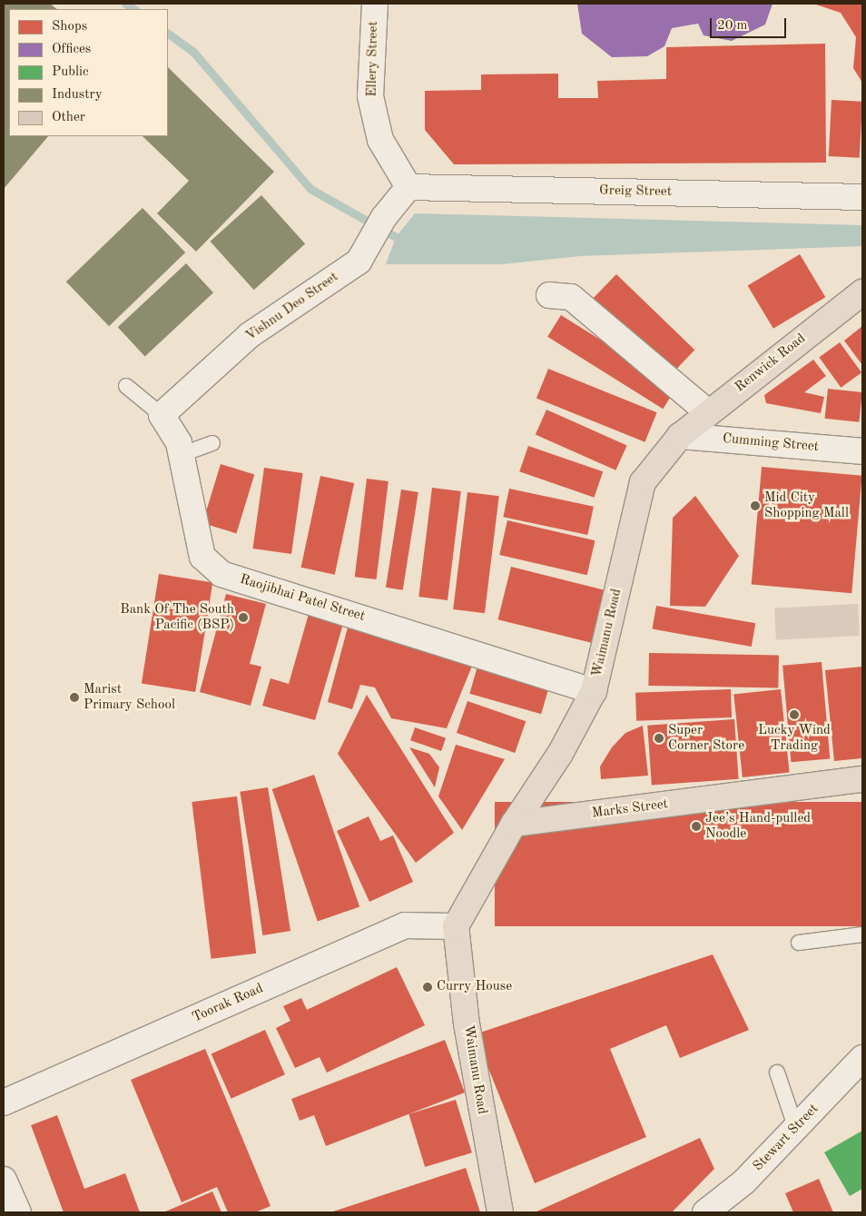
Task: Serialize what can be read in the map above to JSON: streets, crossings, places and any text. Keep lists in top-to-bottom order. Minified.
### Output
{"streets":{"main road":["Renwick Road","Waimanu Road","Marks Street"],"street":["Ellery Street","Greig Street","Vishnu Deo Street","Cumming Street","Raojibhai Patel Street","Toorak Road","Stewart Street"]},"crossings":[["Ellery Street","Greig Street"],["Ellery Street","Vishnu Deo Street"],["Greig Street","Vishnu Deo Street"],["Vishnu Deo Street","Raojibhai Patel Street"],["Renwick Road","Cumming Street"],["Renwick Road","Waimanu Road"],["Cumming Street","Waimanu Road"],["Raojibhai Patel Street","Waimanu Road"],["Waimanu Road","Marks Street"],["Waimanu Road","Toorak Road"]],"places":["Mid City Shopping Mall","Bank Of The South Pacific (BSP)","Marist Primary School","Lucky Wind Trading","Super Corner Store","Jee’s Hand-pulled Noodle","Curry House"],"legend":["Shops","Offices","Public","Industry","Other"],"scale_bar":"20 m"}
